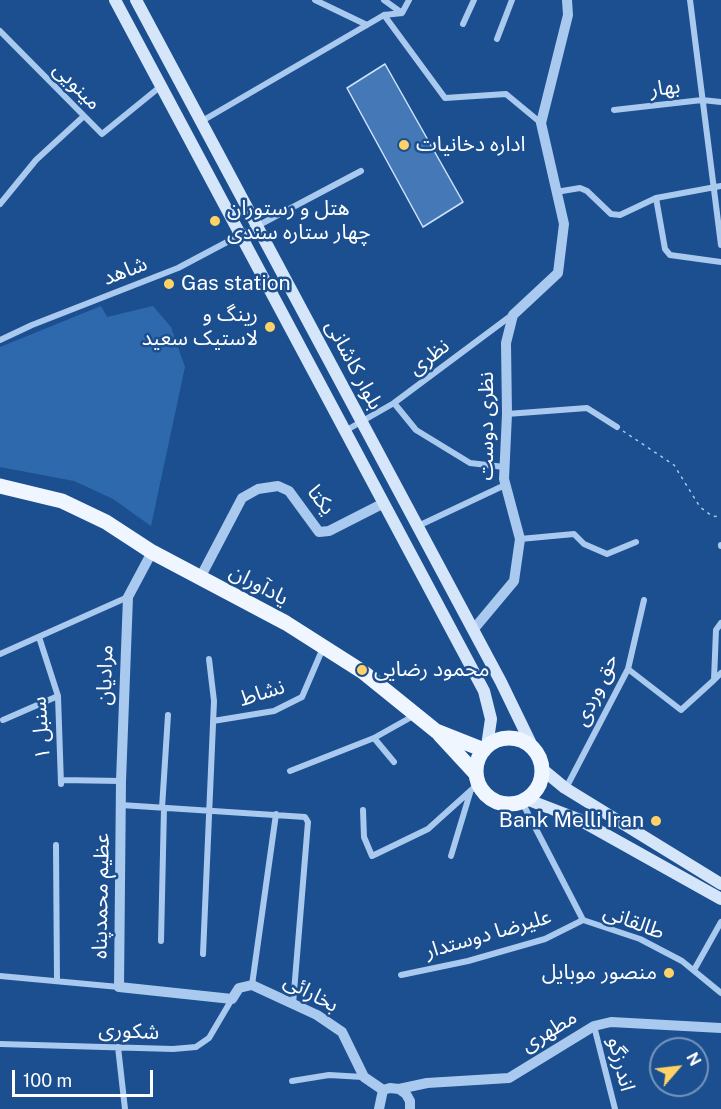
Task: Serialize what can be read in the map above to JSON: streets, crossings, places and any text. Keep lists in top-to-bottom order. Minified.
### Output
{"streets":{"main road":["بلوار کاشانی","یادآوران"],"street":["مینویی","بهار","شاهد","نظری","نظری دوست","یکتا","مرادیان","حق وردی","نشاط","سنبل ۱","عظیم محمدپناه","طالقانی","علیرضا دوستدار","بخارائی","شکوری","مطهری","اندرزگو"]},"crossings":[["مینویی","بلوار کاشانی"],["شاهد","بلوار کاشانی"],["نظری","بلوار کاشانی"],["نظری","نظری دوست"],["بلوار کاشانی","نظری دوست"],["بلوار کاشانی","یکتا"],["بلوار کاشانی","یادآوران"],["بلوار کاشانی","طالقانی"],["یکتا","یادآوران"],["یادآوران","مرادیان"],["یادآوران","نشاط"],["یادآوران","طالقانی"],["مرادیان","سنبل ۱"],["مرادیان","عظیم محمدپناه"],["طالقانی","علیرضا دوستدار"],["بخارائی","شکوری"],["بخارائی","مطهری"],["مطهری","اندرزگو"]],"places":["اداره دخانیات","هتل و رستوران چهار ستاره سندی","Gas station","رینگ و لاستیک سعید","محمود رضایی","Bank Melli Iran","منصور موبایل"],"scale_bar":"100 m","north":"top right"}
